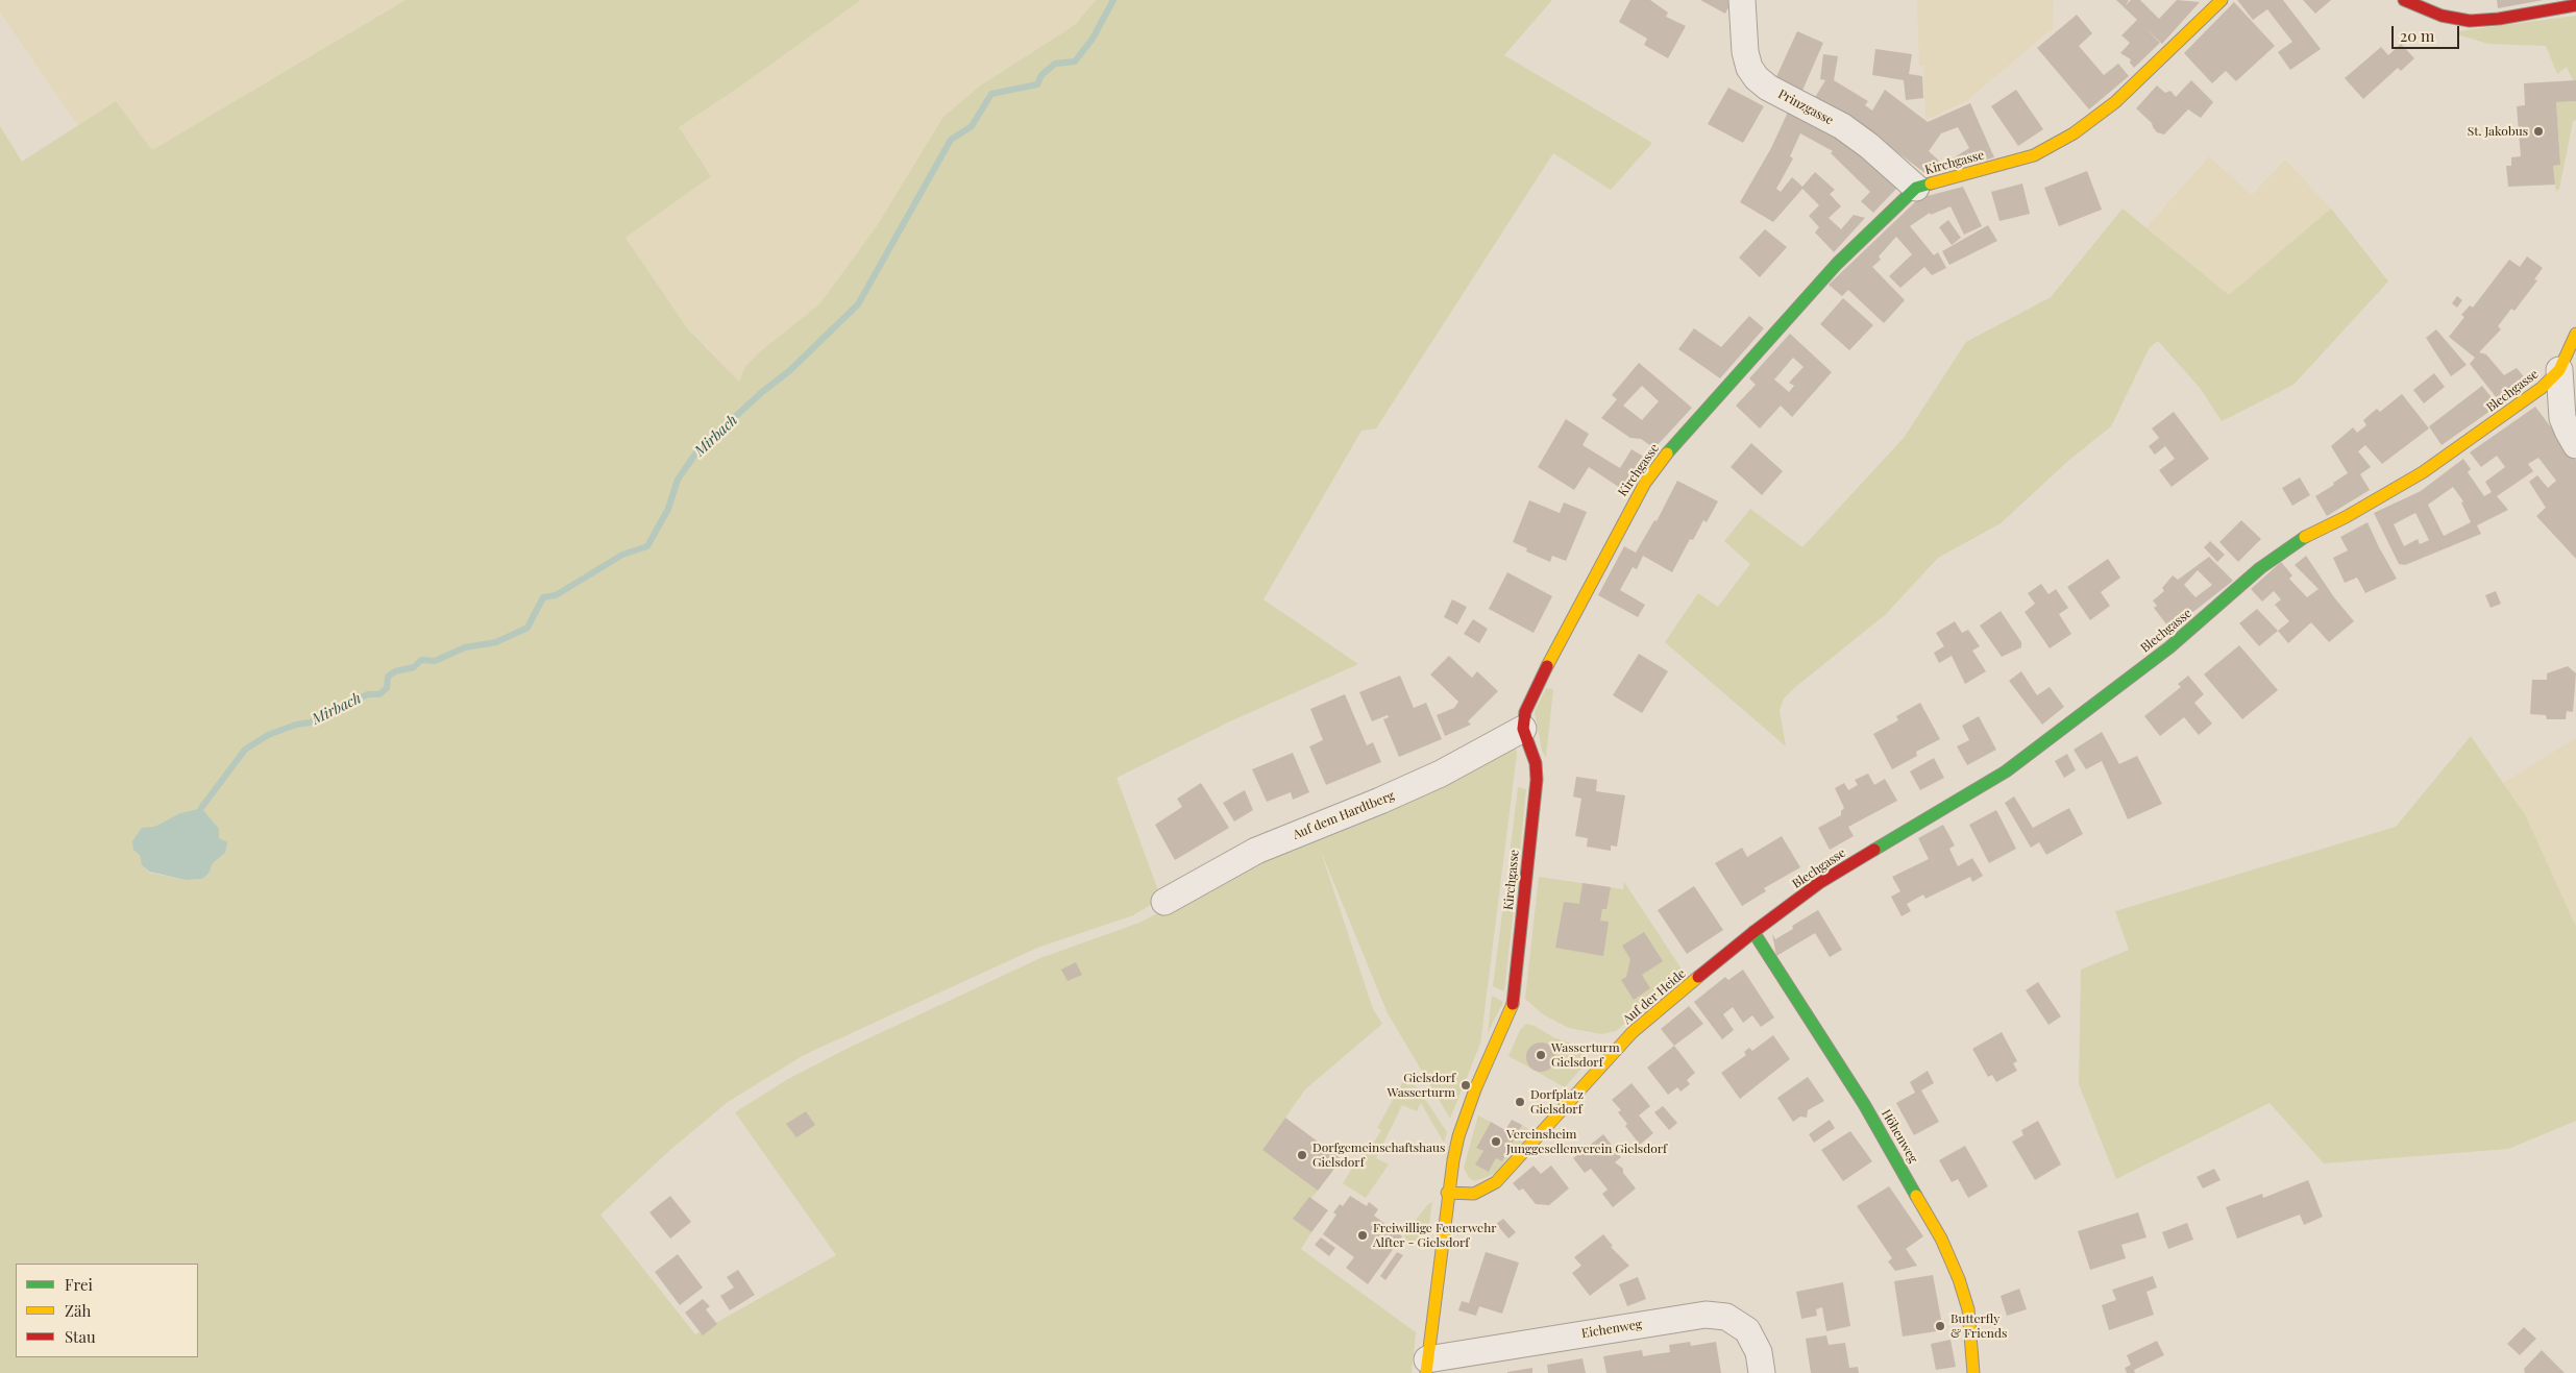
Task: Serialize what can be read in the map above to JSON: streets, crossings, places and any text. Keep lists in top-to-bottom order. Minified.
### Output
{"streets":{"street":["Prinzgasse","Kirchgasse","Blechgasse","Auf dem Hardtberg","Auf der Heide","Höhenweg","Eichenweg"]},"crossings":[["Prinzgasse","Kirchgasse"],["Kirchgasse","Auf dem Hardtberg"],["Kirchgasse","Auf der Heide"],["Blechgasse","Auf der Heide"],["Blechgasse","Höhenweg"],["Auf der Heide","Höhenweg"]],"water":["Mirbach"],"places":["St. Jakobus","Wasserturm Gielsdorf","Gielsdorf Wasserturm","Dorfplatz Gielsdorf","Vereinsheim Junggesellenverein Gielsdorf","Dorfgemeinschaftshaus Gielsdorf","Freiwillige Feuerwehr Alfter - Gielsdorf","Butterfly & Friends"],"legend":["Frei","Zäh","Stau"],"scale_bar":"20 m"}
